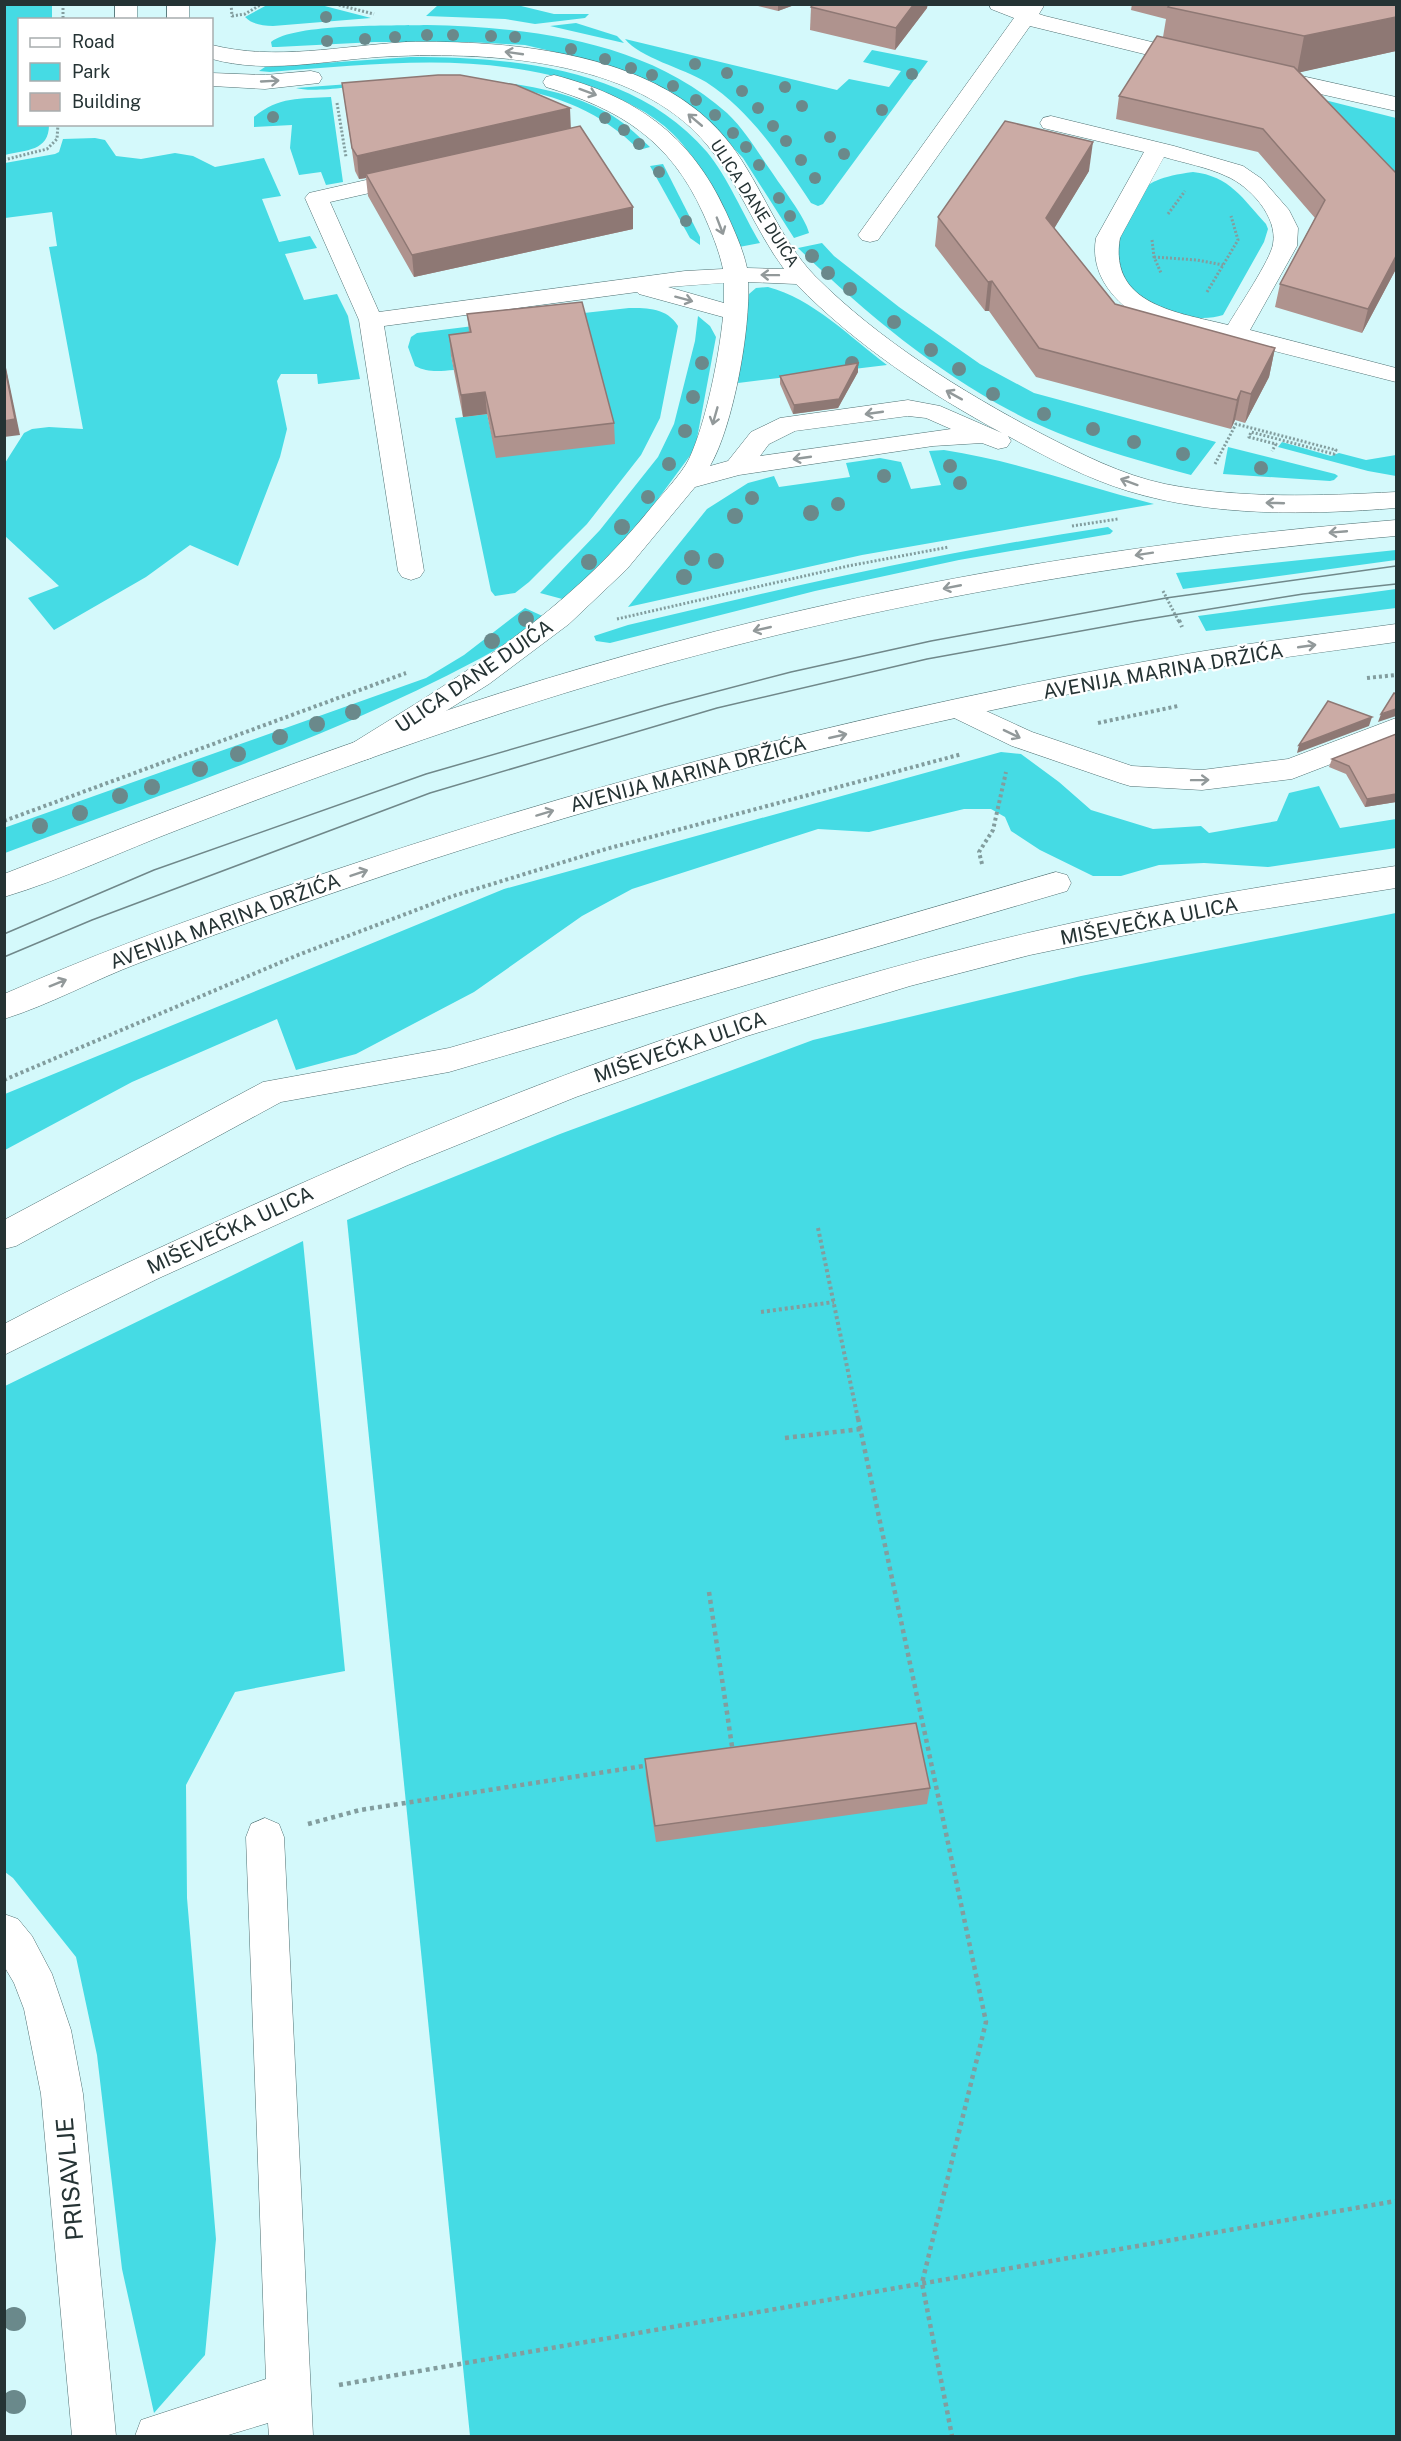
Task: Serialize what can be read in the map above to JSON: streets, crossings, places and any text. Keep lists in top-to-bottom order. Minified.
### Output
{"streets":{"street":["ULICA DANE DUIĆA","AVENIJA MARINA DRŽIĆA","MIŠEVEČKA ULICA","PRISAVLJE"]},"legend":["Road","Park","Building"]}
